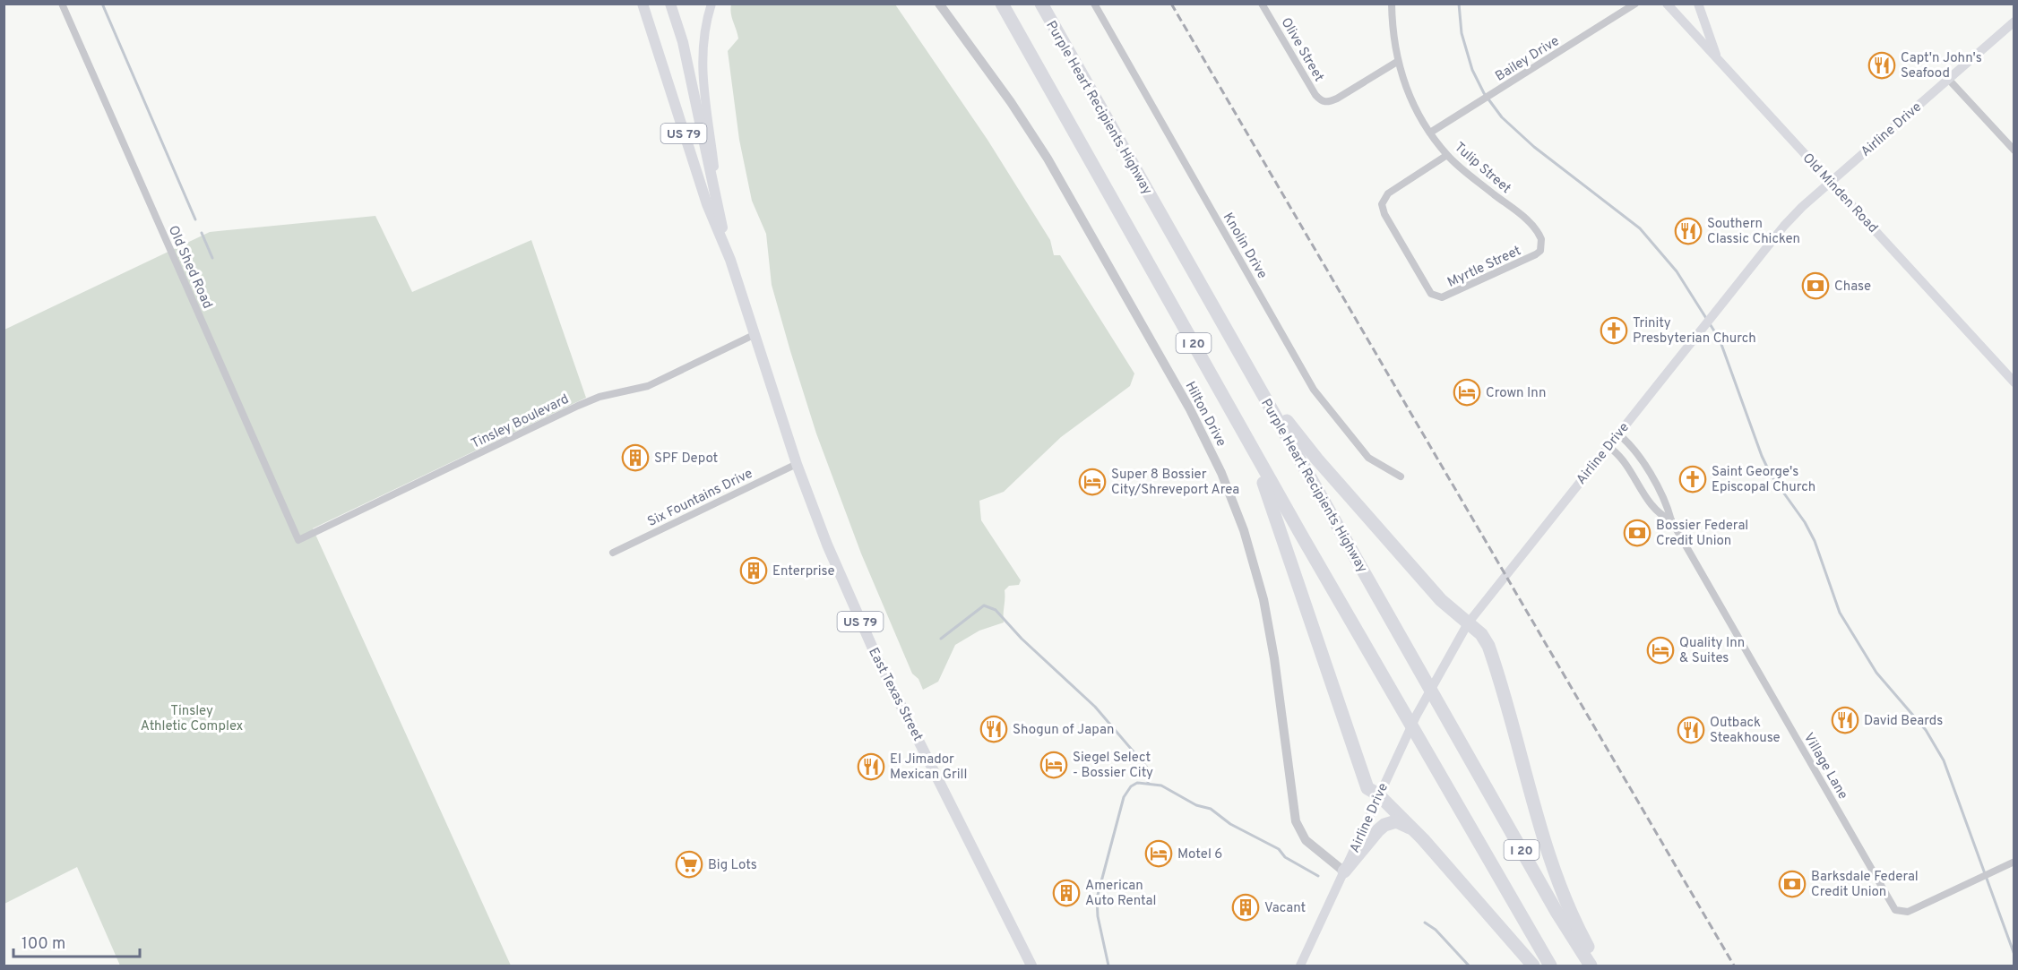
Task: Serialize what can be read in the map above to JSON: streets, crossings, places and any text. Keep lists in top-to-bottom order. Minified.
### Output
{"streets":{"highway":["Purple Heart Recipients Highway","I 20"],"main road":["Airline Drive","US 79","Old Minden Road","East Texas Street"],"street":["Olive Street","Bailey Drive","Tulip Street","Knolin Drive","Myrtle Street","Old Shed Road","Hilton Drive","Tinsley Boulevard","Six Fountains Drive","Village Lane"]},"crossings":[["Olive Street","Tulip Street"],["Bailey Drive","Tulip Street"],["Airline Drive","Old Minden Road"],["Airline Drive","Hilton Drive"],["Airline Drive","Village Lane"],["Tulip Street","Myrtle Street"],["Old Shed Road","Tinsley Boulevard"],["Tinsley Boulevard","East Texas Street"],["Six Fountains Drive","East Texas Street"]],"parks":["Tinsley Athletic Complex"],"places":{"restaurant":["Capt'n John's Seafood","Southern Classic Chicken","David Beards","Shogun of Japan","Outback Steakhouse","El Jimador Mexican Grill"],"bank":["Chase","Bossier Federal Credit Union","Barksdale Federal Credit Union"],"church":["Trinity Presbyterian Church","Saint George's Episcopal Church"],"hotel":["Crown Inn","Super 8 Bossier City/Shreveport Area","Quality Inn & Suites","Siegel Select - Bossier City","Motel 6"],"building":["SPF Depot","Enterprise","American Auto Rental","Vacant"],"supermarket":["Big Lots"]},"scale_bar":"100 m"}
